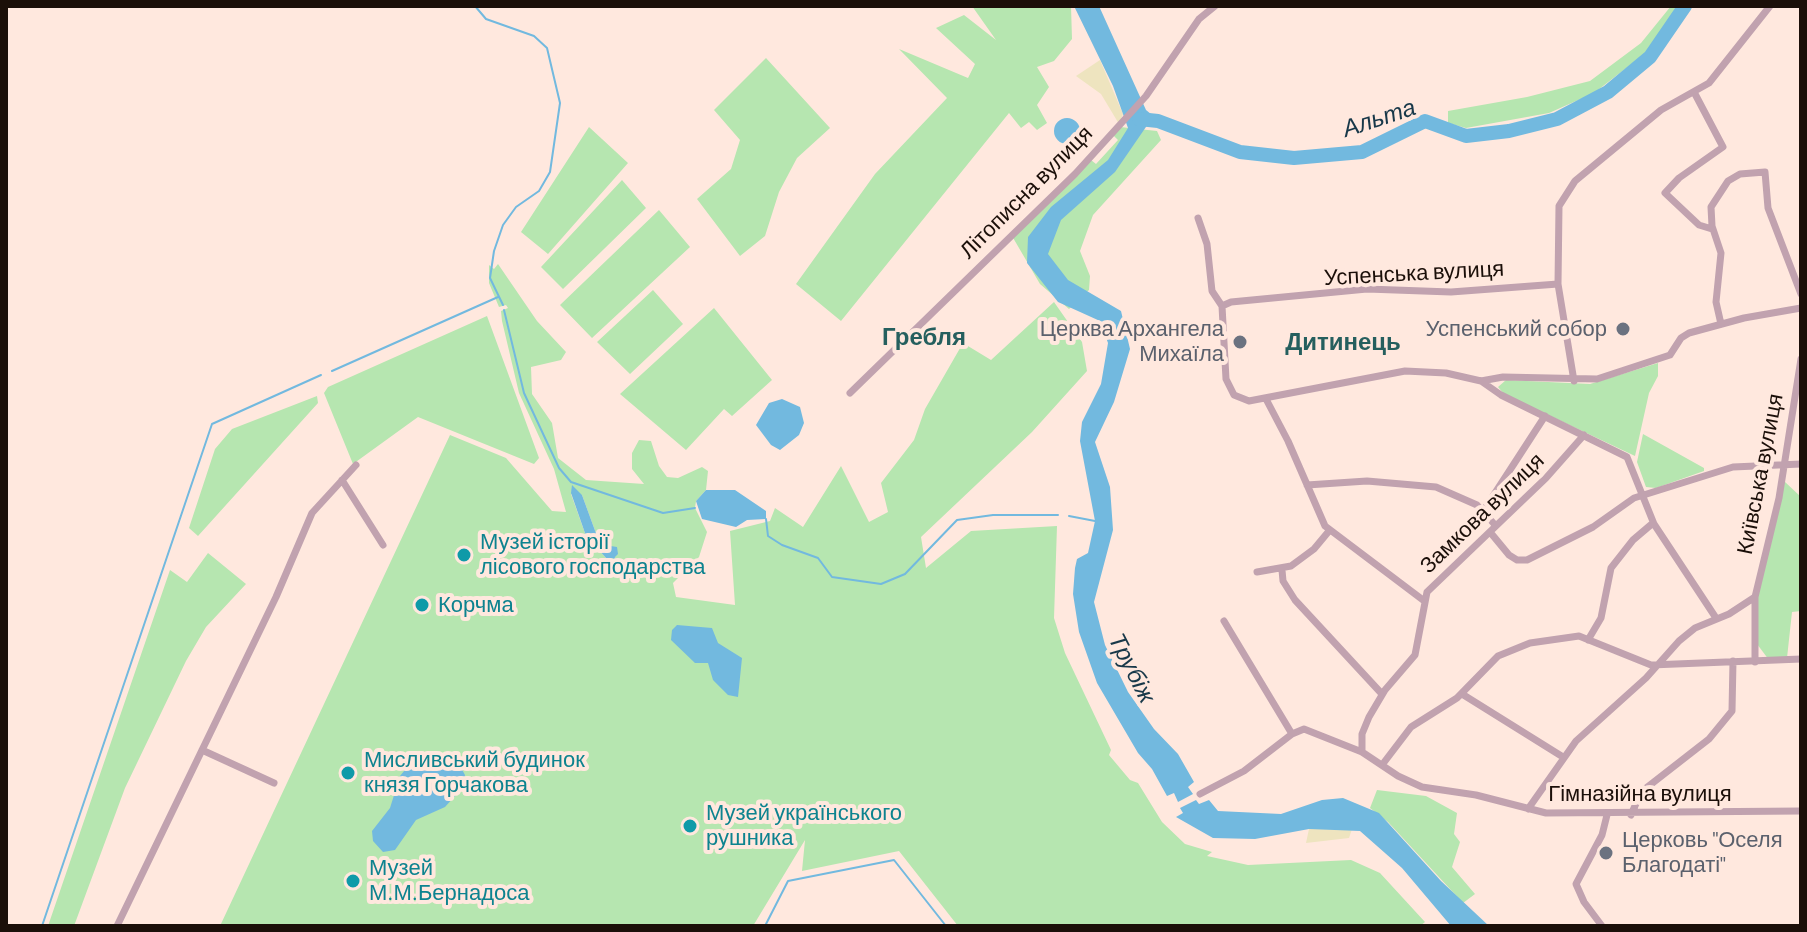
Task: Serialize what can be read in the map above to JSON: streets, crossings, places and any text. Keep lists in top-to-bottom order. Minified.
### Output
{"streets":{"street":["Літописна вулиця","Успенська вулиця","Київська вулиця","Замкова вулиця","Гімназійна вулиця"]},"crossings":[["Замкова вулиця","Гімназійна вулиця"]],"districts":["Гребля","Дитинець"],"water":["Альта","Трубіж"],"places":["Успенський собор","Церква Архангела Михаїла","Музей історії лісового господарства","Корчма","Мисливський будинок князя Горчакова","Музей українського рушника","Церковь \"Оселя Благодаті\"","Музей М.М.Бернадоса"]}
